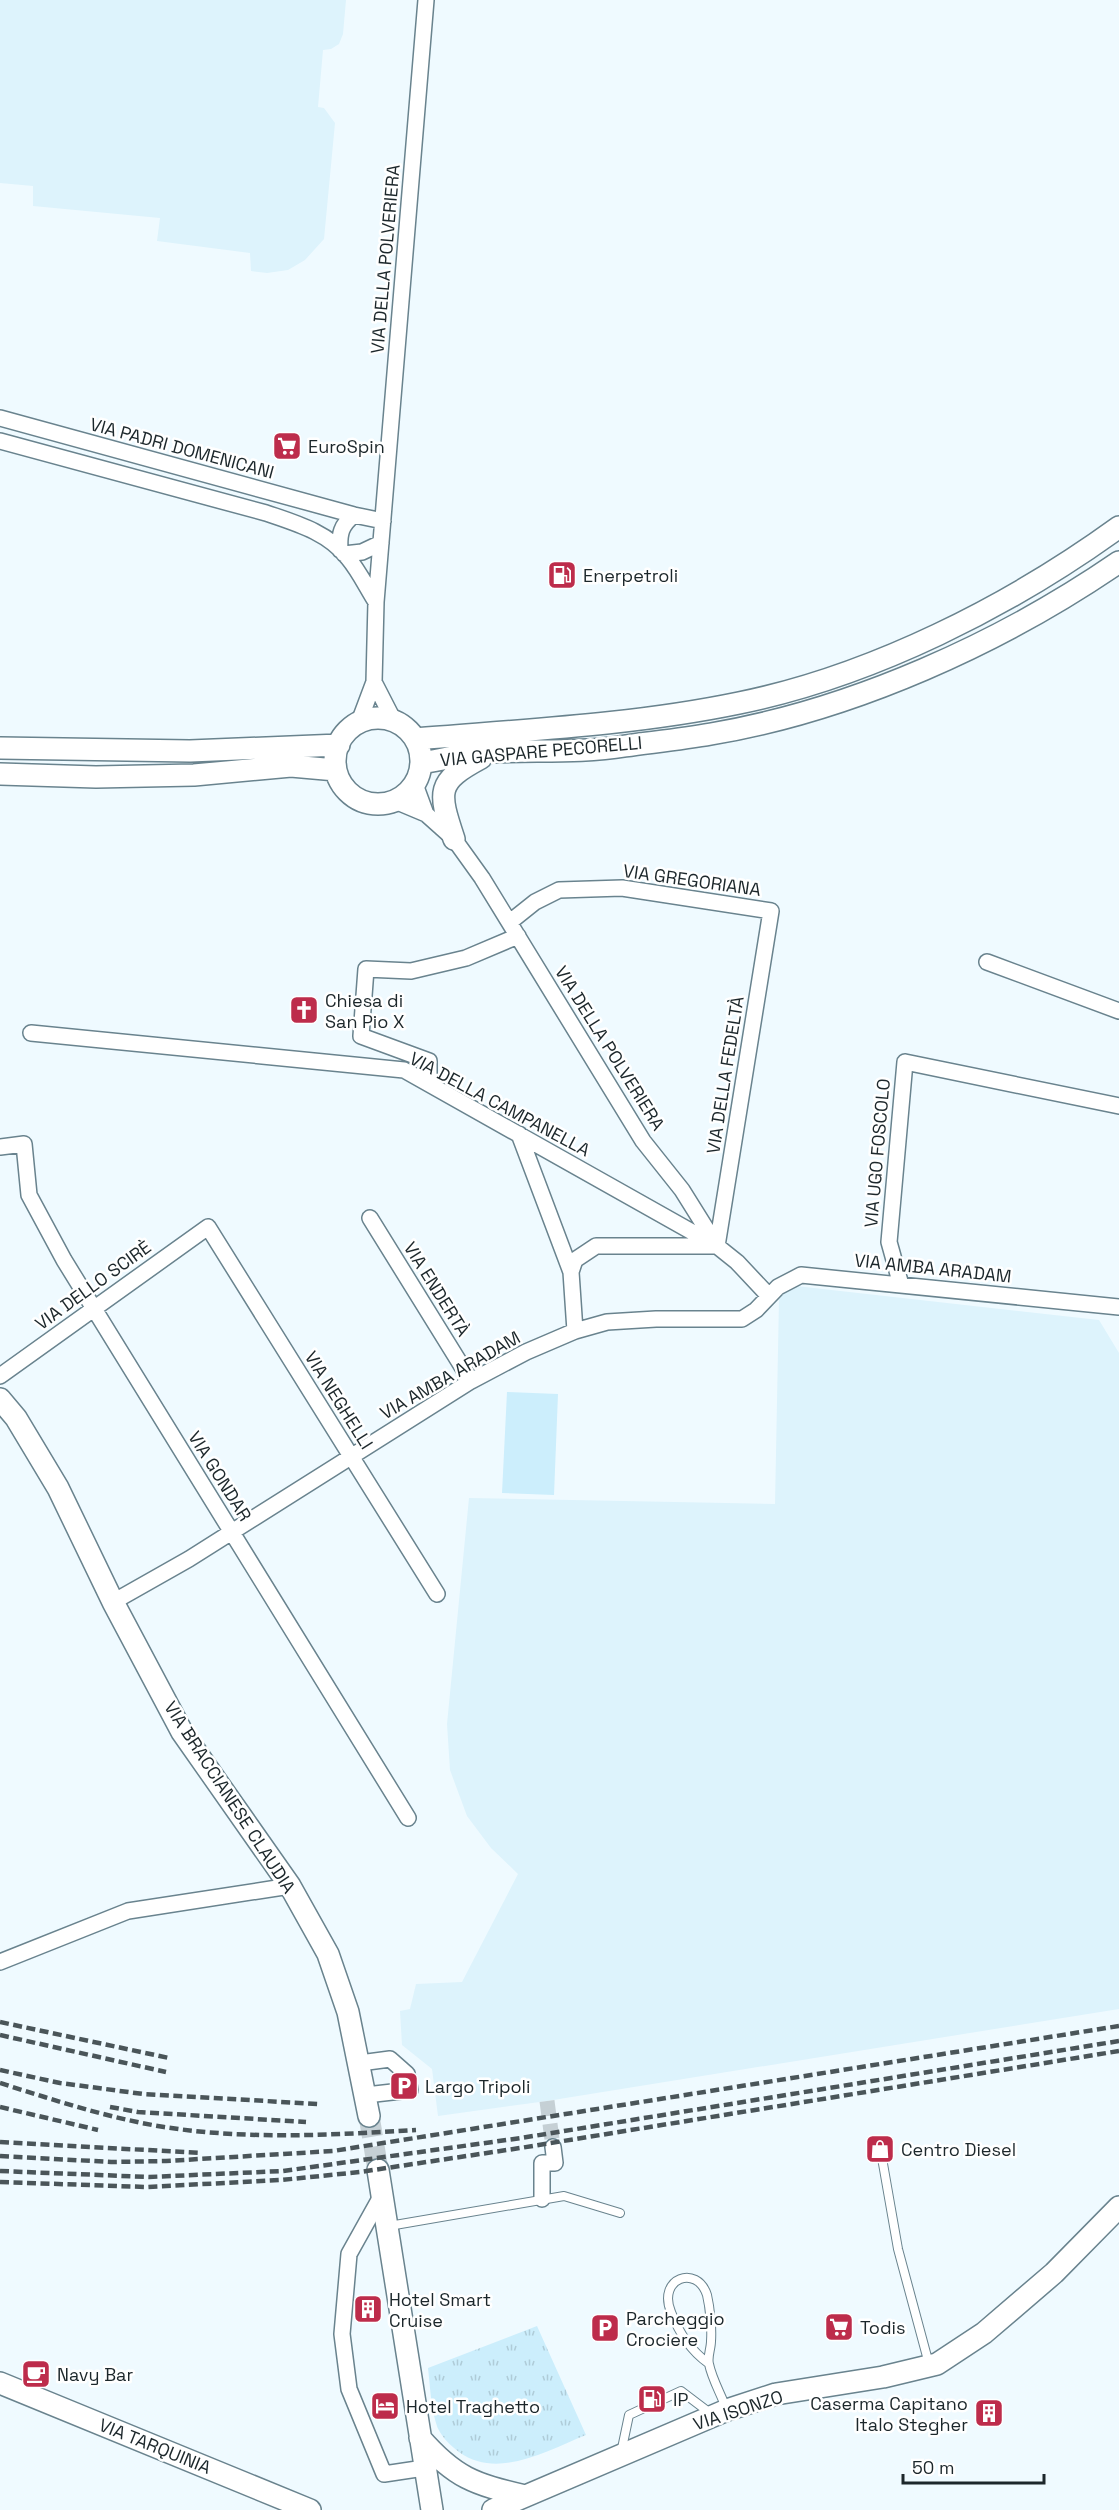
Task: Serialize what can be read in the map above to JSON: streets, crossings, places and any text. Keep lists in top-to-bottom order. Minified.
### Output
{"streets":{"street":["VIA DELLA POLVERIERA","VIA PADRI DOMENICANI","VIA GASPARE PECORELLI","VIA GREGORIANA","VIA DELLA FEDELTÀ","VIA DELLA CAMPANELLA","VIA UGO FOSCOLO","VIA AMBA ARADAM","VIA DELLO SCIRÈ","VIA ENDERTÀ","VIA NEGHELLI","VIA GONDAR","VIA BRACCIANESE CLAUDIA","VIA ISONZO","VIA TARQUINIA"]},"crossings":[["VIA DELLA POLVERIERA","VIA PADRI DOMENICANI"],["VIA DELLA POLVERIERA","VIA GASPARE PECORELLI"],["VIA DELLA POLVERIERA","VIA GREGORIANA"],["VIA DELLA POLVERIERA","VIA DELLA FEDELTÀ"],["VIA DELLA POLVERIERA","VIA DELLA CAMPANELLA"],["VIA DELLA POLVERIERA","VIA AMBA ARADAM"],["VIA GREGORIANA","VIA DELLA FEDELTÀ"],["VIA GREGORIANA","VIA DELLA CAMPANELLA"],["VIA DELLA FEDELTÀ","VIA DELLA CAMPANELLA"],["VIA UGO FOSCOLO","VIA AMBA ARADAM"],["VIA AMBA ARADAM","VIA ENDERTÀ"],["VIA AMBA ARADAM","VIA NEGHELLI"],["VIA AMBA ARADAM","VIA GONDAR"],["VIA AMBA ARADAM","VIA BRACCIANESE CLAUDIA"],["VIA DELLO SCIRÈ","VIA NEGHELLI"],["VIA DELLO SCIRÈ","VIA GONDAR"]],"places":{"supermarket":["EuroSpin","Todis"],"fuel station":["Enerpetroli","IP"],"church":["Chiesa di San Pio X"],"parking":["Largo Tripoli","Parcheggio Crociere"],"shop":["Centro Diesel"],"building":["Hotel Smart Cruise","Caserma Capitano Italo Stegher"],"cafe":["Navy Bar"],"hotel":["Hotel Traghetto"]},"scale_bar":"50 m"}
